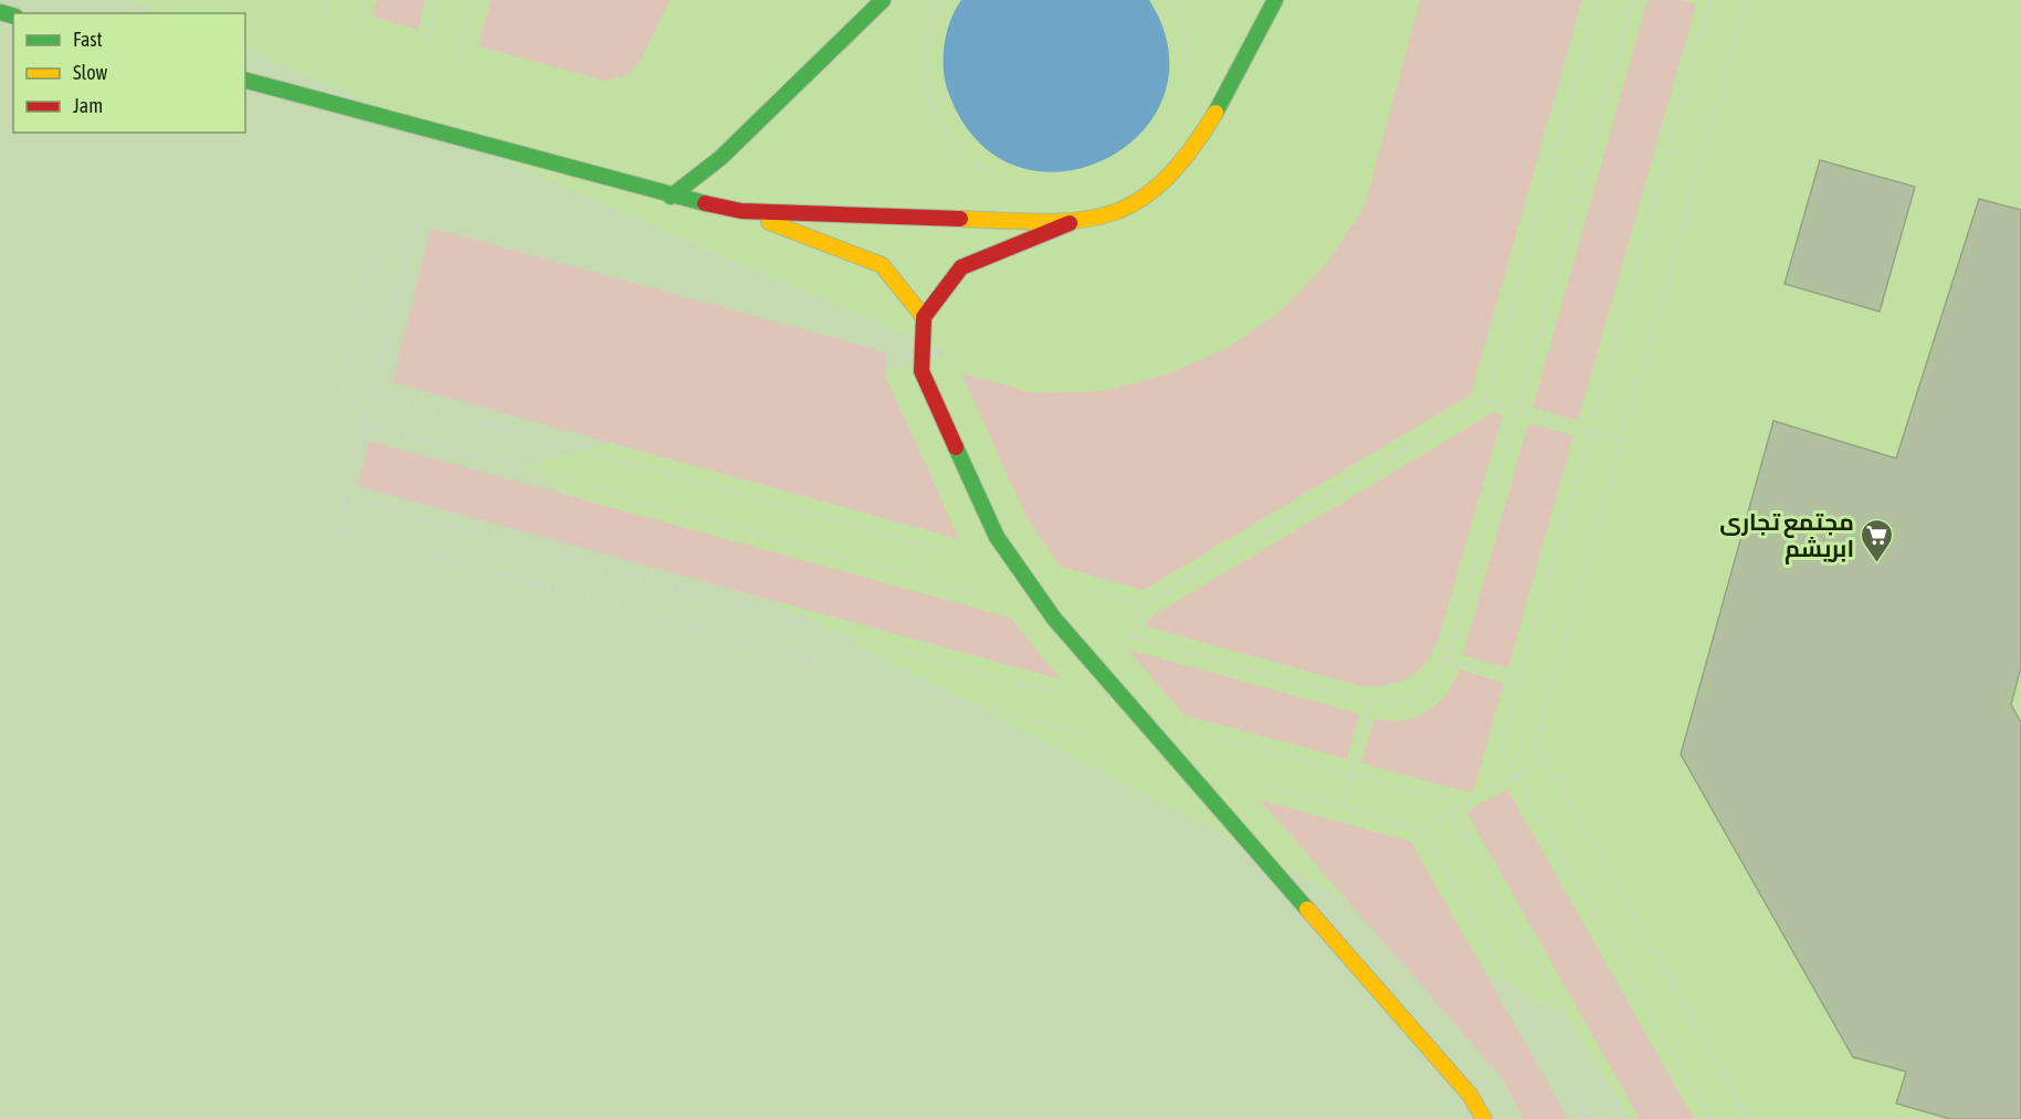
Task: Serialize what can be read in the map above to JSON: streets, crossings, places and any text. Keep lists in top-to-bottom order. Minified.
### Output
{"places":{"supermarket":["مجتمع تجاری ابریشم"]},"legend":["Fast","Slow","Jam"]}
